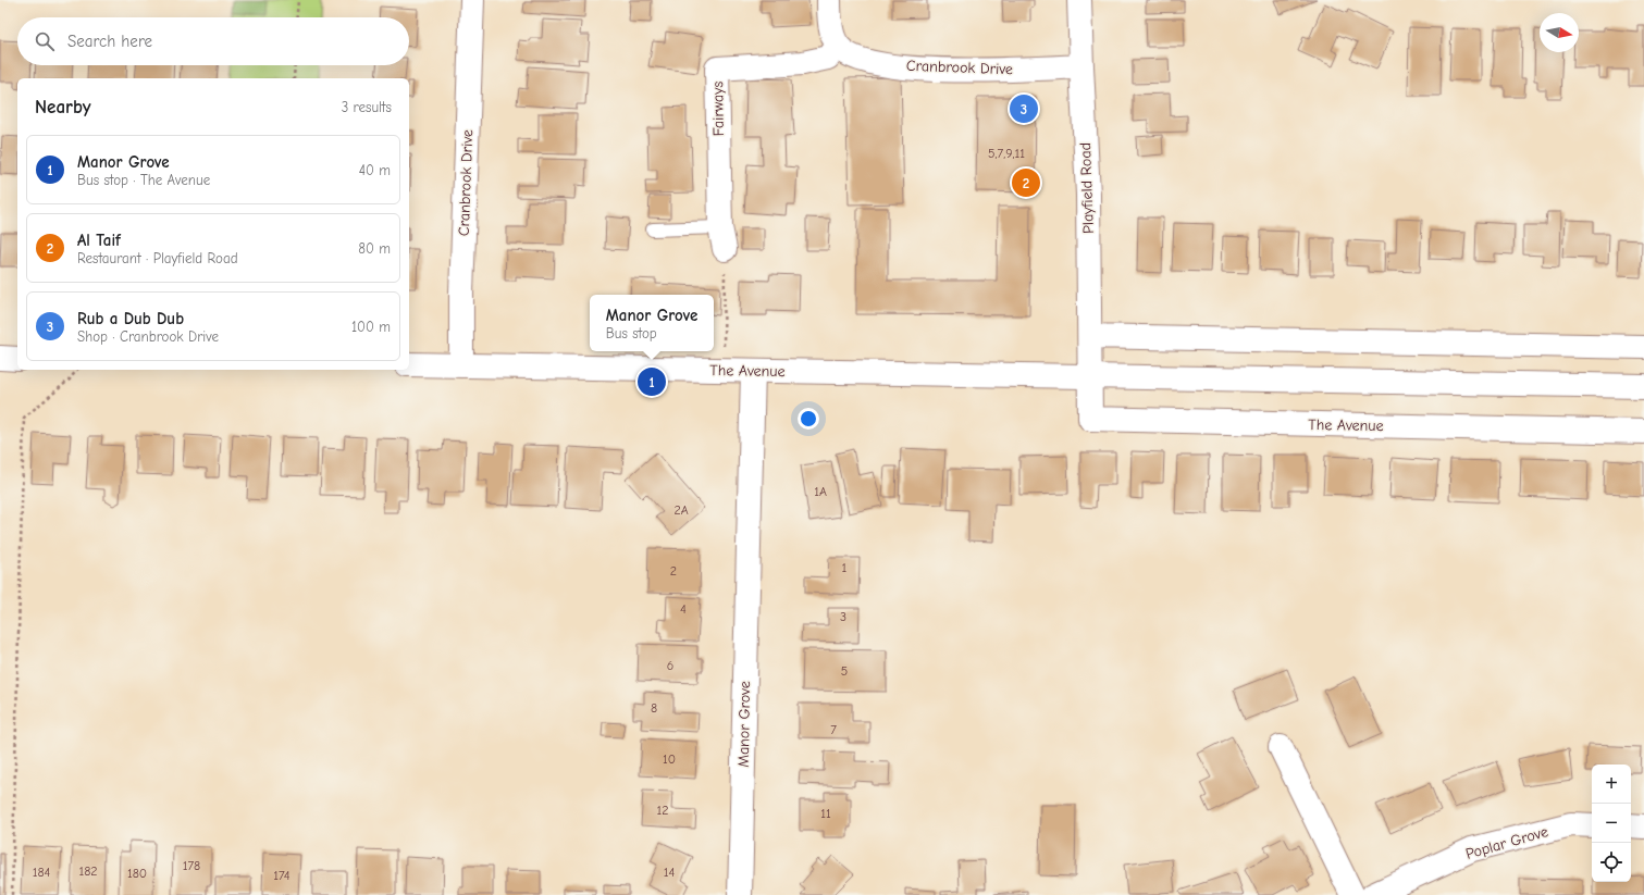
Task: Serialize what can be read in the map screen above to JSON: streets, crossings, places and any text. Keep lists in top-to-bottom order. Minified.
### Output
{"streets":{"street":["Cranbrook Drive","Fairways","Playfield Road","The Avenue","Manor Grove","Poplar Grove"]},"crossings":[["Cranbrook Drive","Fairways"],["Cranbrook Drive","Playfield Road"],["Cranbrook Drive","The Avenue"],["Playfield Road","The Avenue"],["The Avenue","Manor Grove"]],"house_numbers":["5,7,9,11","1A","2A","1","2","4","3","6","5","8","7","10","12","11","178","182","184","14","180","174"],"north":"right","page":{"search":"Search here","heading":["Nearby","3 results"],"pins":["3","2","1"],"list":[{"mark":"1","name":"Manor Grove","note":"Bus stop · The Avenue","value":"40 m"},{"mark":"2","name":"Al Taif","note":"Restaurant · Playfield Road","value":"80 m"},{"mark":"3","name":"Rub a Dub Dub","note":"Shop · Cranbrook Drive","value":"100 m"}],"popup":["Manor Grove","Bus stop"],"map_buttons":["+","−"]}}
